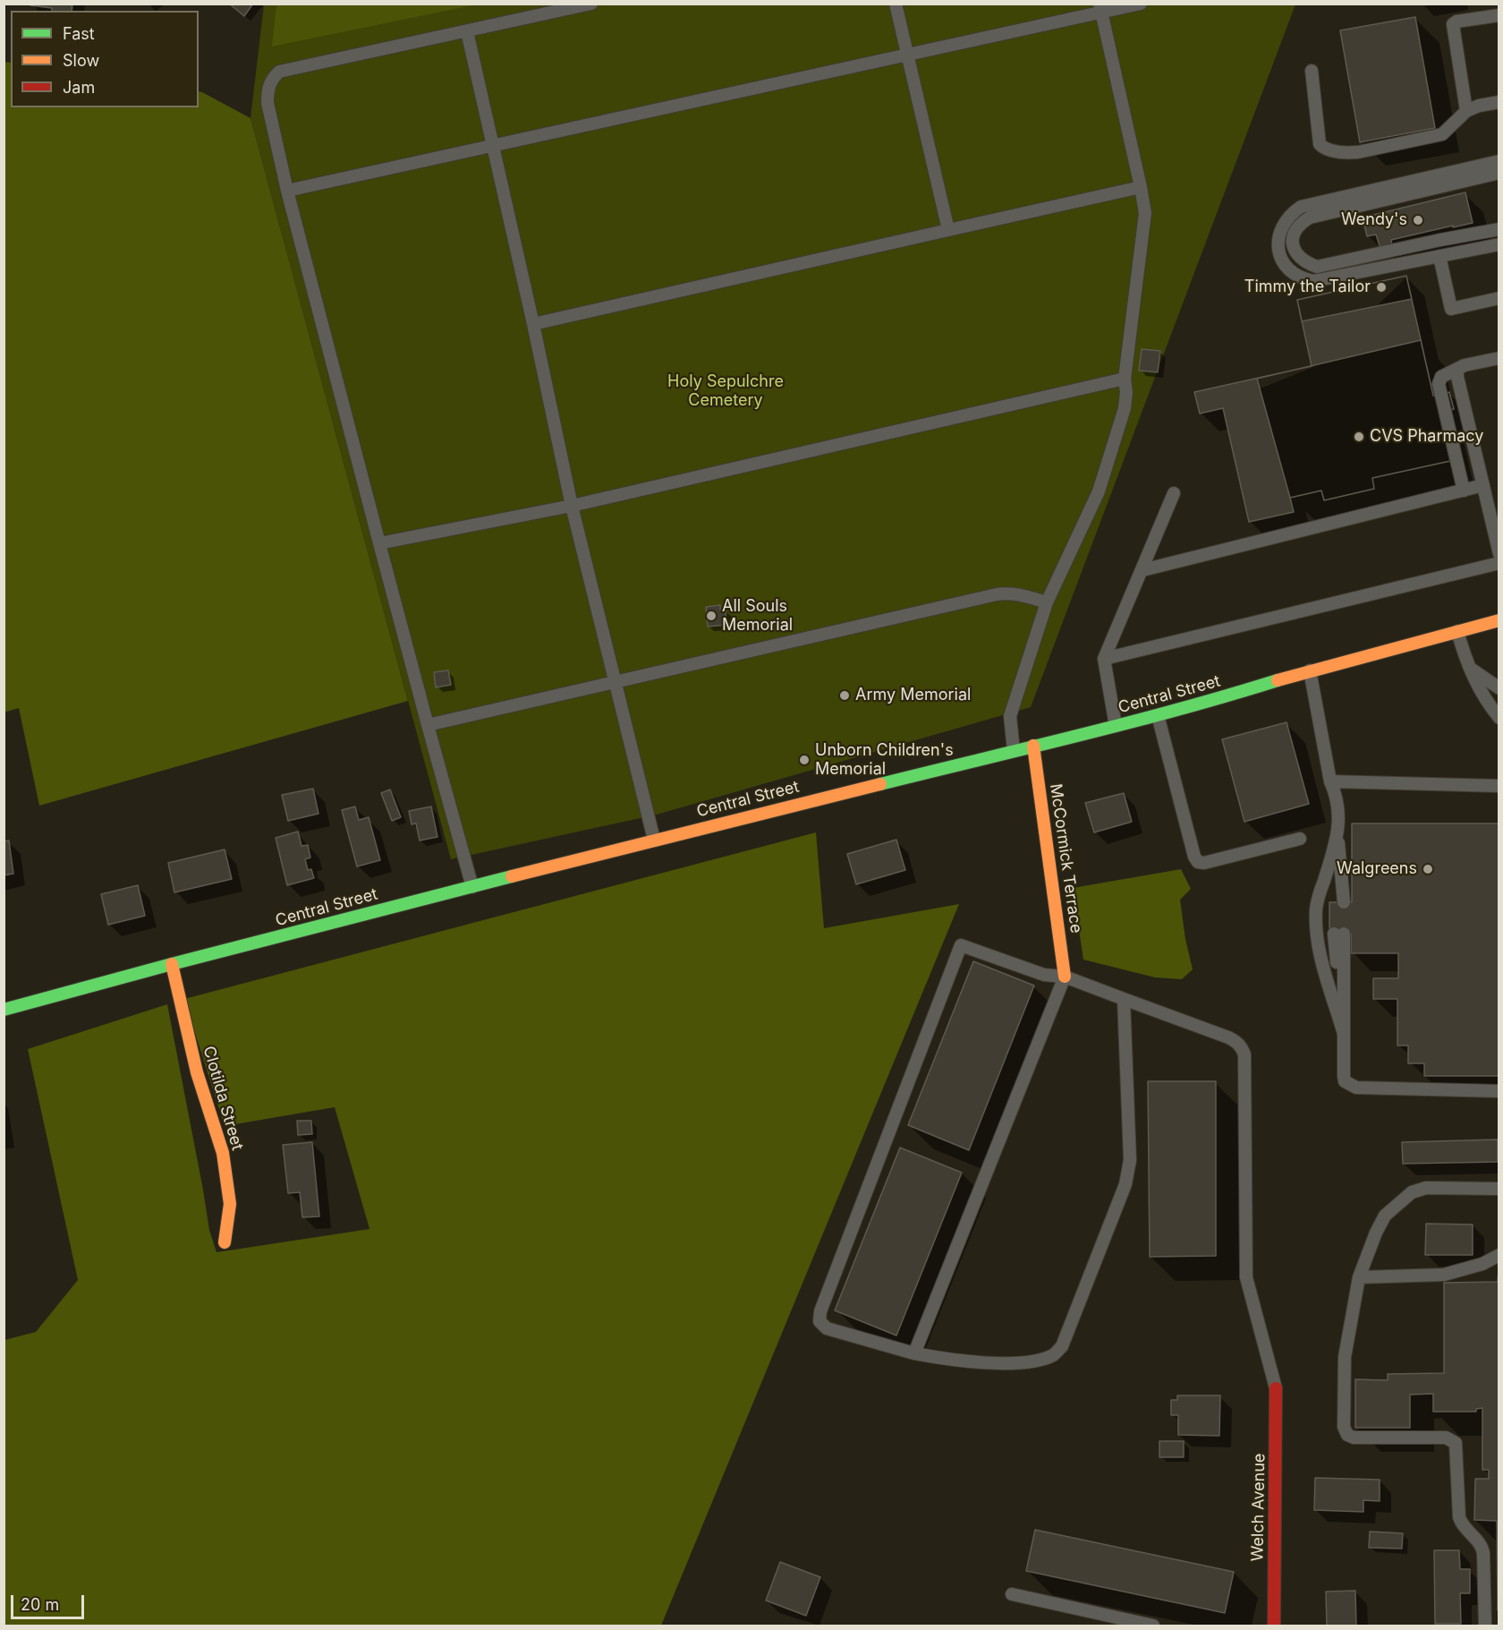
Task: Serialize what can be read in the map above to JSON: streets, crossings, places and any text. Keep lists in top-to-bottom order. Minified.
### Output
{"streets":{"main road":["Central Street","McCormick Terrace","Clotilda Street","Welch Avenue"]},"crossings":[["Central Street","McCormick Terrace"],["Central Street","Clotilda Street"]],"parks":["Holy Sepulchre Cemetery"],"places":["Wendy's","Timmy the Tailor","CVS Pharmacy","All Souls Memorial","Army Memorial","Unborn Children's Memorial","Walgreens"],"legend":["Fast","Slow","Jam"],"scale_bar":"20 m"}
